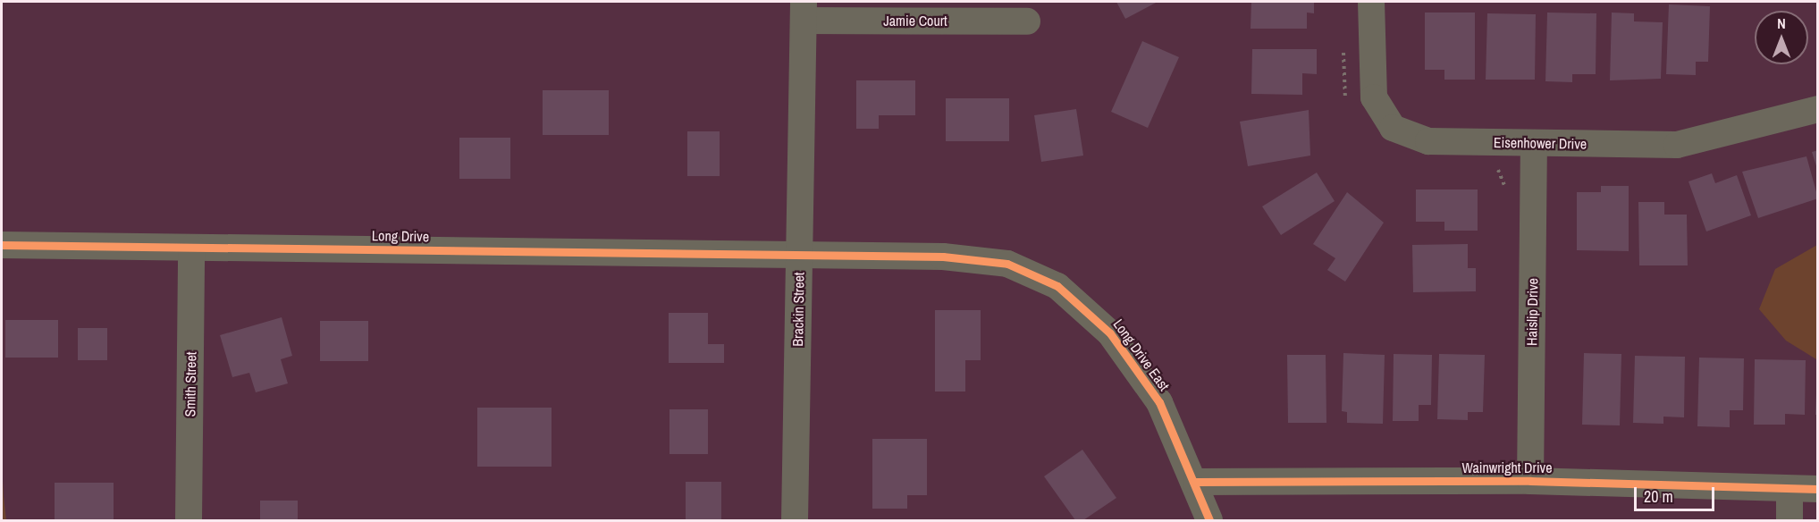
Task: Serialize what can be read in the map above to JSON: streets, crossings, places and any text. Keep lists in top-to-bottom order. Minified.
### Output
{"streets":{"street":["Jamie Court","Eisenhower Drive","Long Drive","Brackin Street","Haislip Drive","Long Drive East","Smith Street","Wainwright Drive"]},"crossings":[["Jamie Court","Brackin Street"],["Eisenhower Drive","Haislip Drive"],["Long Drive","Brackin Street"],["Long Drive","Long Drive East"],["Long Drive","Smith Street"],["Brackin Street","Long Drive East"],["Haislip Drive","Wainwright Drive"],["Long Drive East","Wainwright Drive"]],"scale_bar":"20 m","north":"top"}
